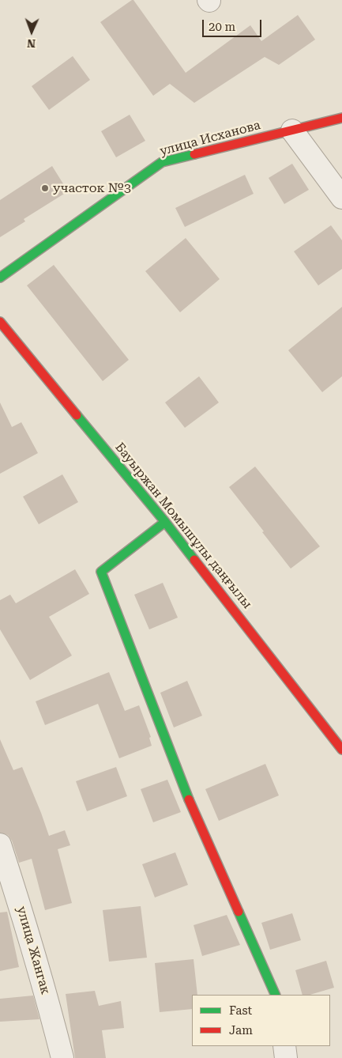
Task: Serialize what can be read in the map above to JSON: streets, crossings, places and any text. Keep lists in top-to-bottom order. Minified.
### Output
{"streets":{"main road":["улица Исханова","Бауыржан Момышұлы даңғылы"],"street":["улица Жангак"]},"places":["участок №3"],"legend":["Fast","Jam"],"scale_bar":"20 m","north":"bottom"}
